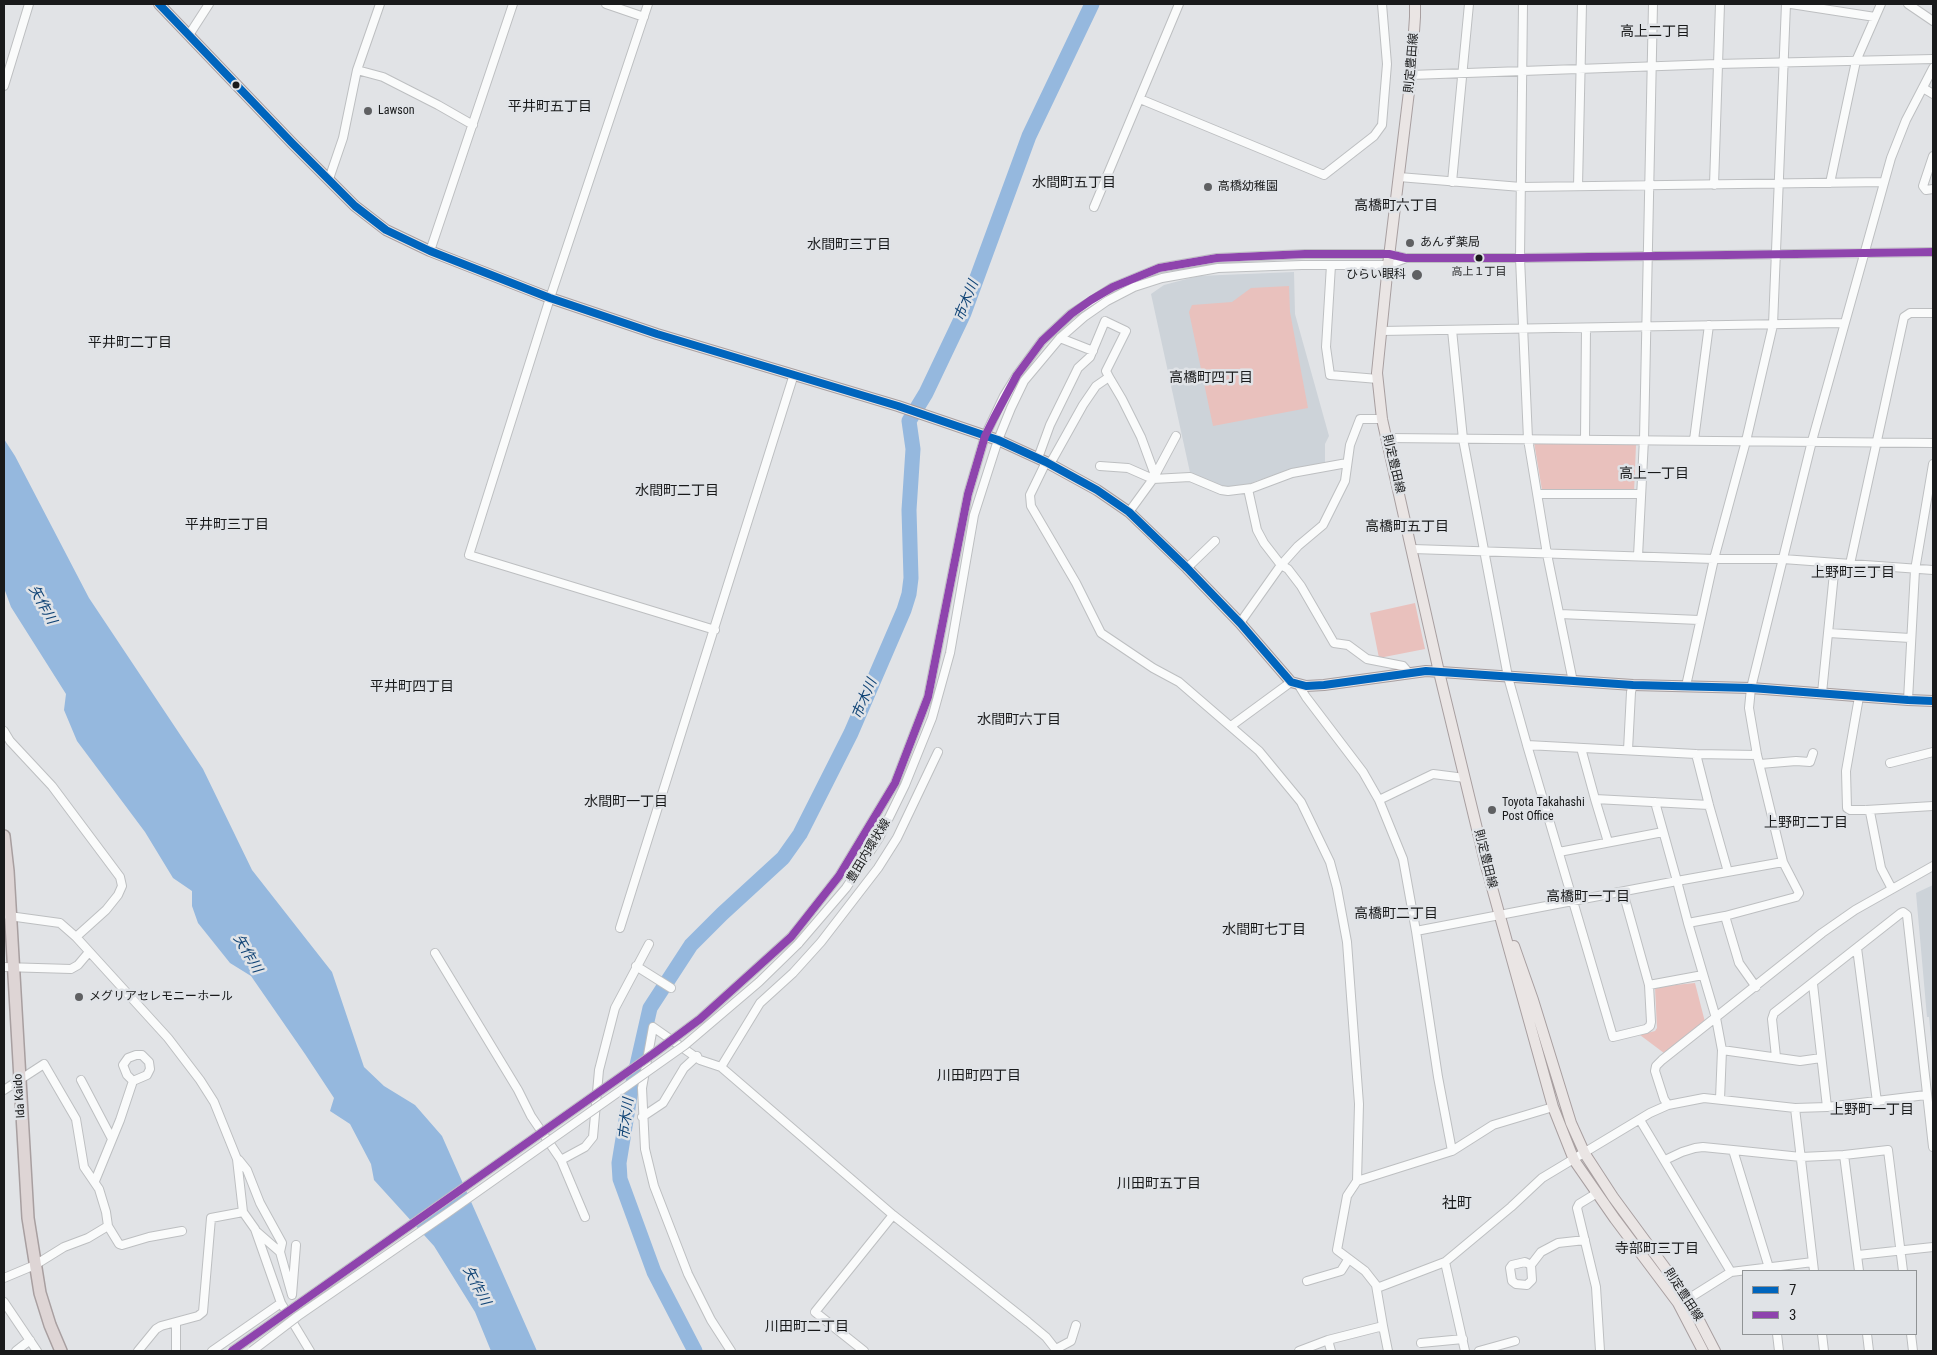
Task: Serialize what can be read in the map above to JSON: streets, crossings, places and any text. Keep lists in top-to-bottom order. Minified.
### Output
{"streets":{"highway":["Ida Kaido"],"main road":["則定豊田線"],"street":["豊田内環状線"]},"crossings":[["則定豊田線","豊田内環状線"]],"districts":["高上二丁目","平井町五丁目","水間町五丁目","高橋町六丁目","水間町三丁目","平井町二丁目","高橋町四丁目","高上一丁目","水間町二丁目","平井町三丁目","高橋町五丁目","上野町三丁目","平井町四丁目","水間町六丁目","水間町一丁目","上野町二丁目","高橋町一丁目","高橋町二丁目","水間町七丁目","川田町四丁目","上野町一丁目","川田町五丁目","社町","寺部町三丁目","川田町二丁目"],"water":["市木川","矢作川"],"places":["Lawson","高橋幼稚園","あんず薬局","高上１丁目","ひらい眼科","Toyota Takahashi Post Office","メグリアセレモニーホール"],"lines":["transit line 7","transit line 3"],"legend":["7","3"]}
